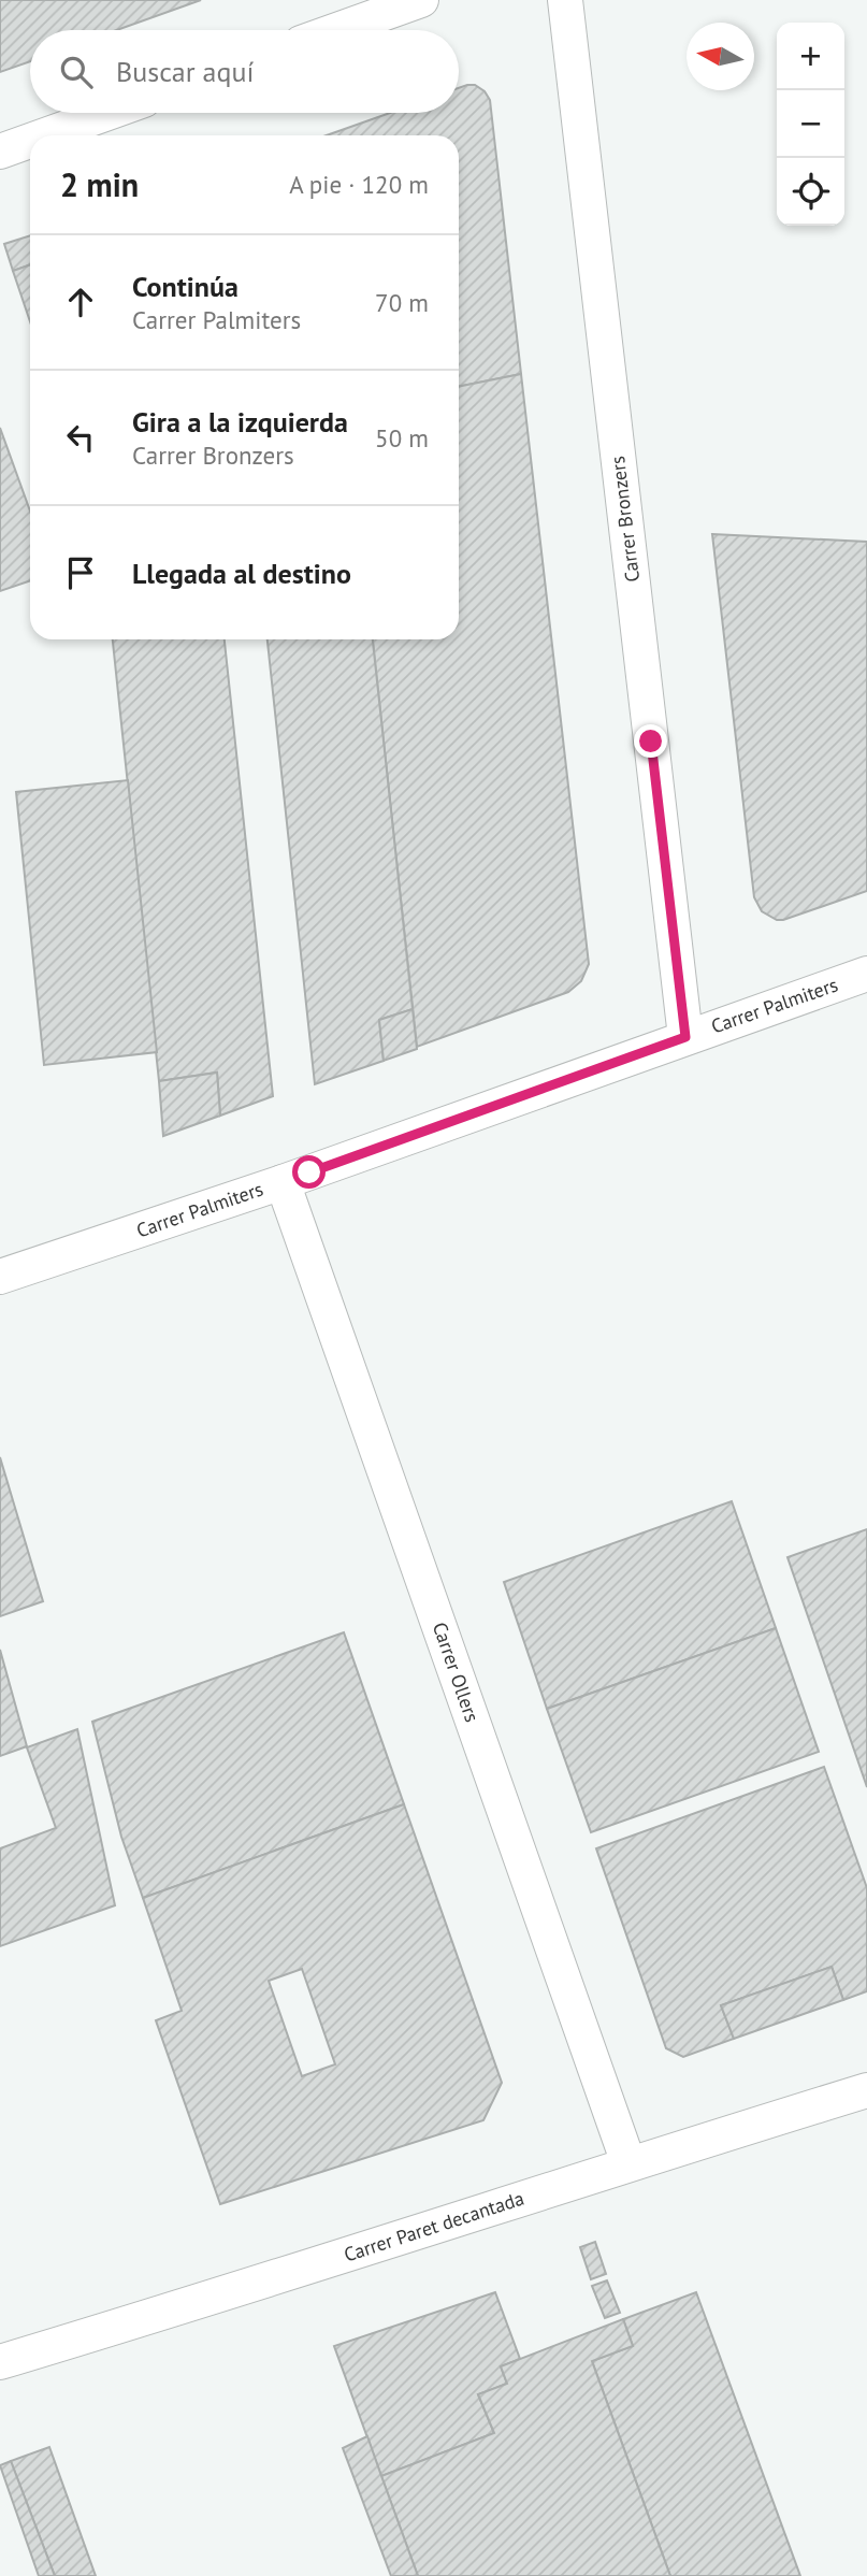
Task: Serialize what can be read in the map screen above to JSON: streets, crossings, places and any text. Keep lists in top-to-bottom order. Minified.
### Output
{"streets":{"street":["Carrer Bronzers","Carrer Palmiters","Carrer Ollers","Carrer Paret decantada"]},"crossings":[["Carrer Bronzers","Carrer Palmiters"],["Carrer Palmiters","Carrer Ollers"],["Carrer Ollers","Carrer Paret decantada"]],"north":"left","page":{"map_buttons":["+","−"],"search":"Buscar aquí","heading":["2 min","A pie · 120 m"],"list":[["Continúa","Carrer Palmiters","70 m"],["Gira a la izquierda","Carrer Bronzers","50 m"],"Llegada al destino"]}}
